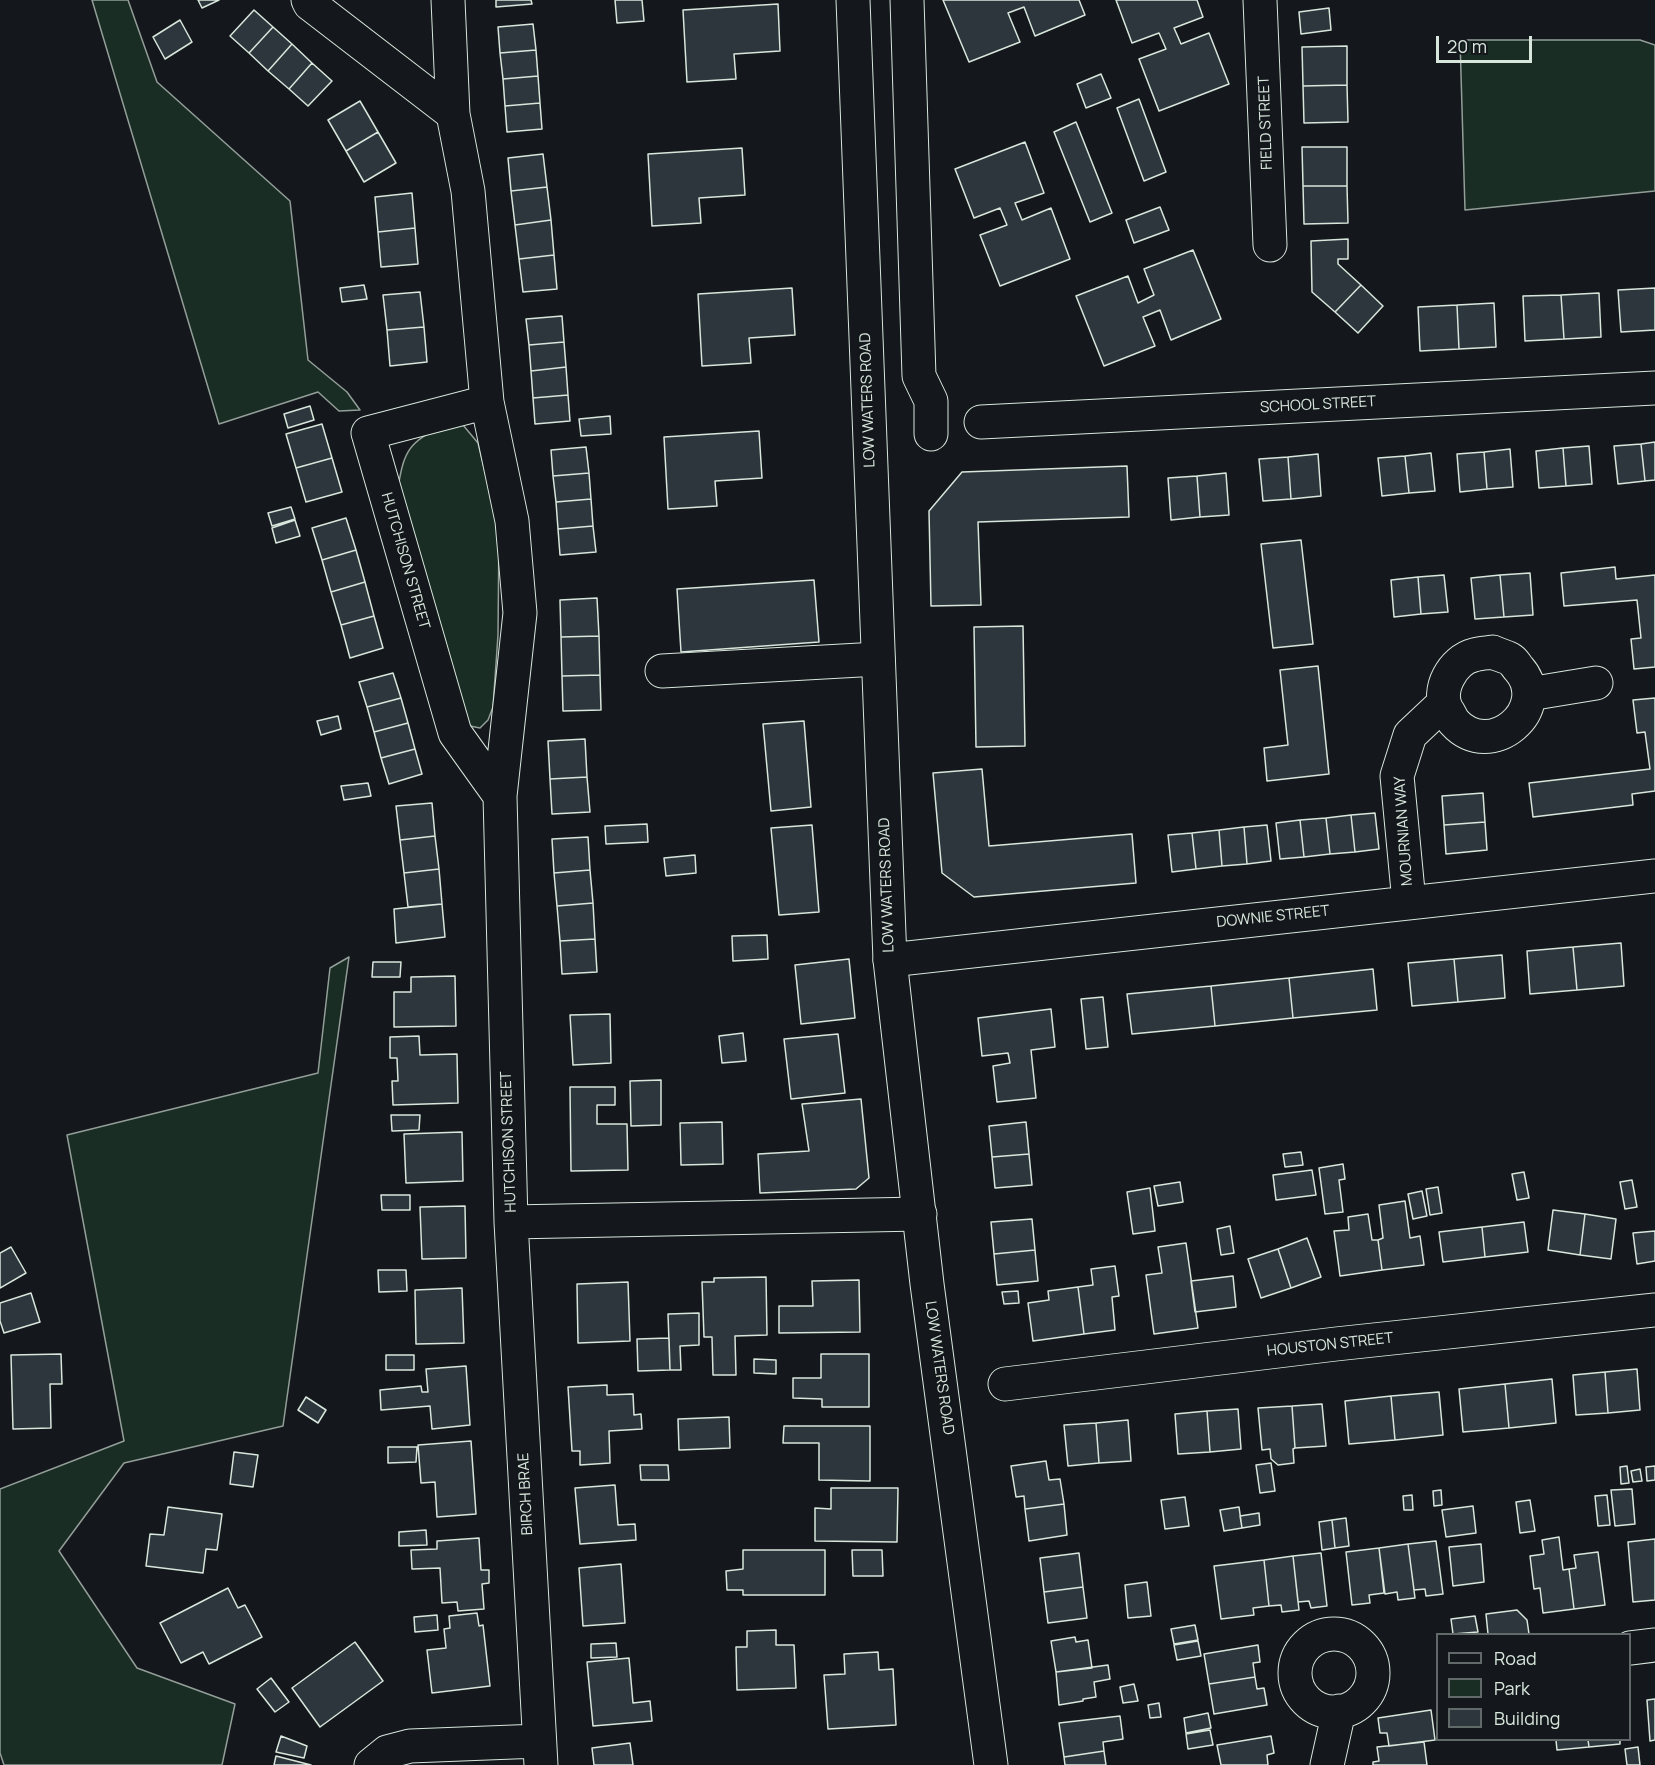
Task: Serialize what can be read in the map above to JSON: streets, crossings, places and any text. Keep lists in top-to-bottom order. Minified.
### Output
{"streets":{"street":["FIELD STREET","LOW WATERS ROAD","SCHOOL STREET","HUTCHISON STREET","MOURNIAN WAY","DOWNIE STREET","HOUSTON STREET","BIRCH BRAE"]},"crossings":[["LOW WATERS ROAD","HUTCHISON STREET"],["LOW WATERS ROAD","DOWNIE STREET"],["HUTCHISON STREET","BIRCH BRAE"],["MOURNIAN WAY","DOWNIE STREET"]],"legend":["Road","Park","Building"],"scale_bar":"20 m"}
